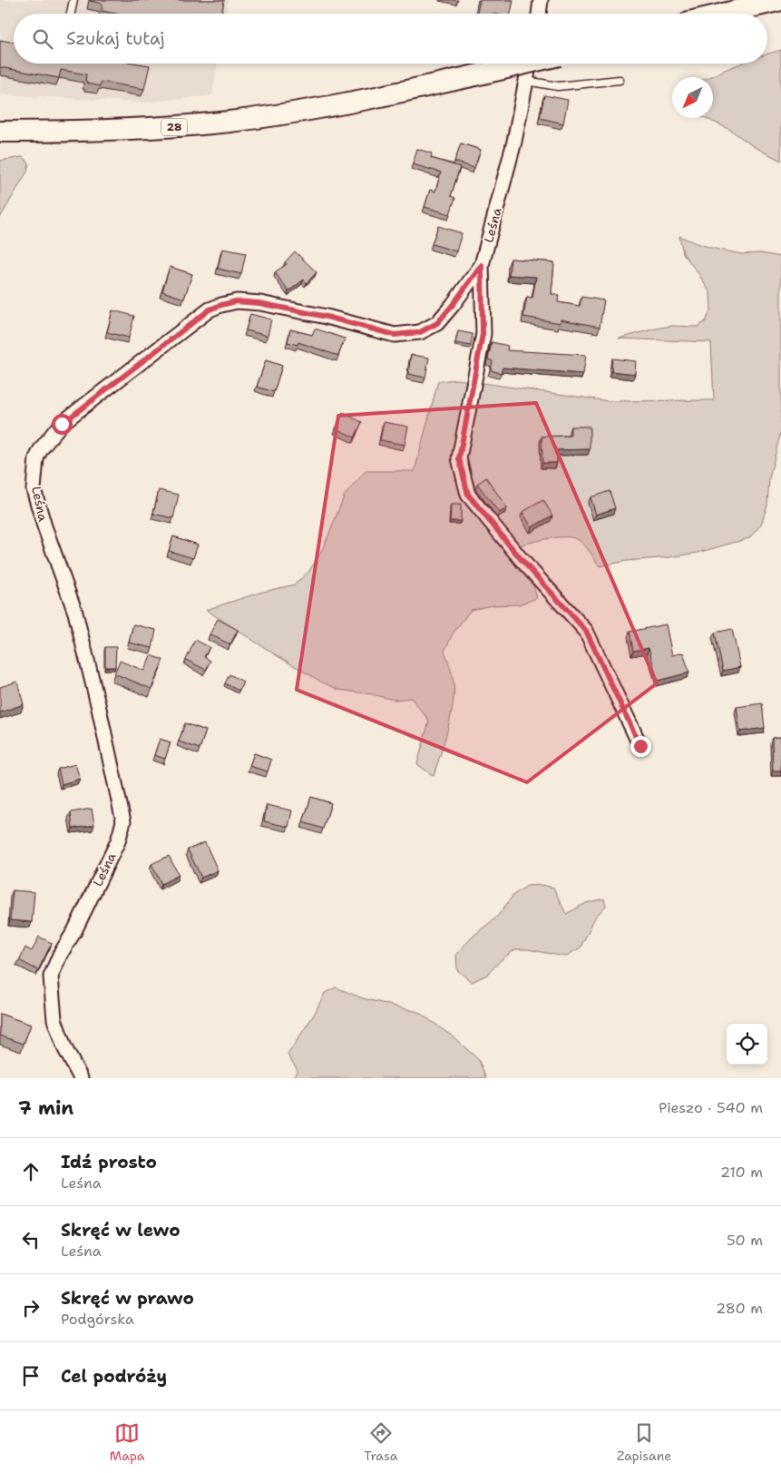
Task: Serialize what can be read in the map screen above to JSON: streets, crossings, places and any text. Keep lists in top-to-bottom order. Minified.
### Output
{"streets":{"main road":["28"],"street":["Leśna"]},"north":"bottom left","page":{"search":"Szukaj tutaj","heading":["7 min","Pieszo · 540 m"],"list":[["Idź prosto","Leśna","210 m"],["Skręć w lewo","Leśna","50 m"],["Skręć w prawo","Podgórska","280 m"],"Cel podróży"],"nav":["Mapa","Trasa","Zapisane"]}}
